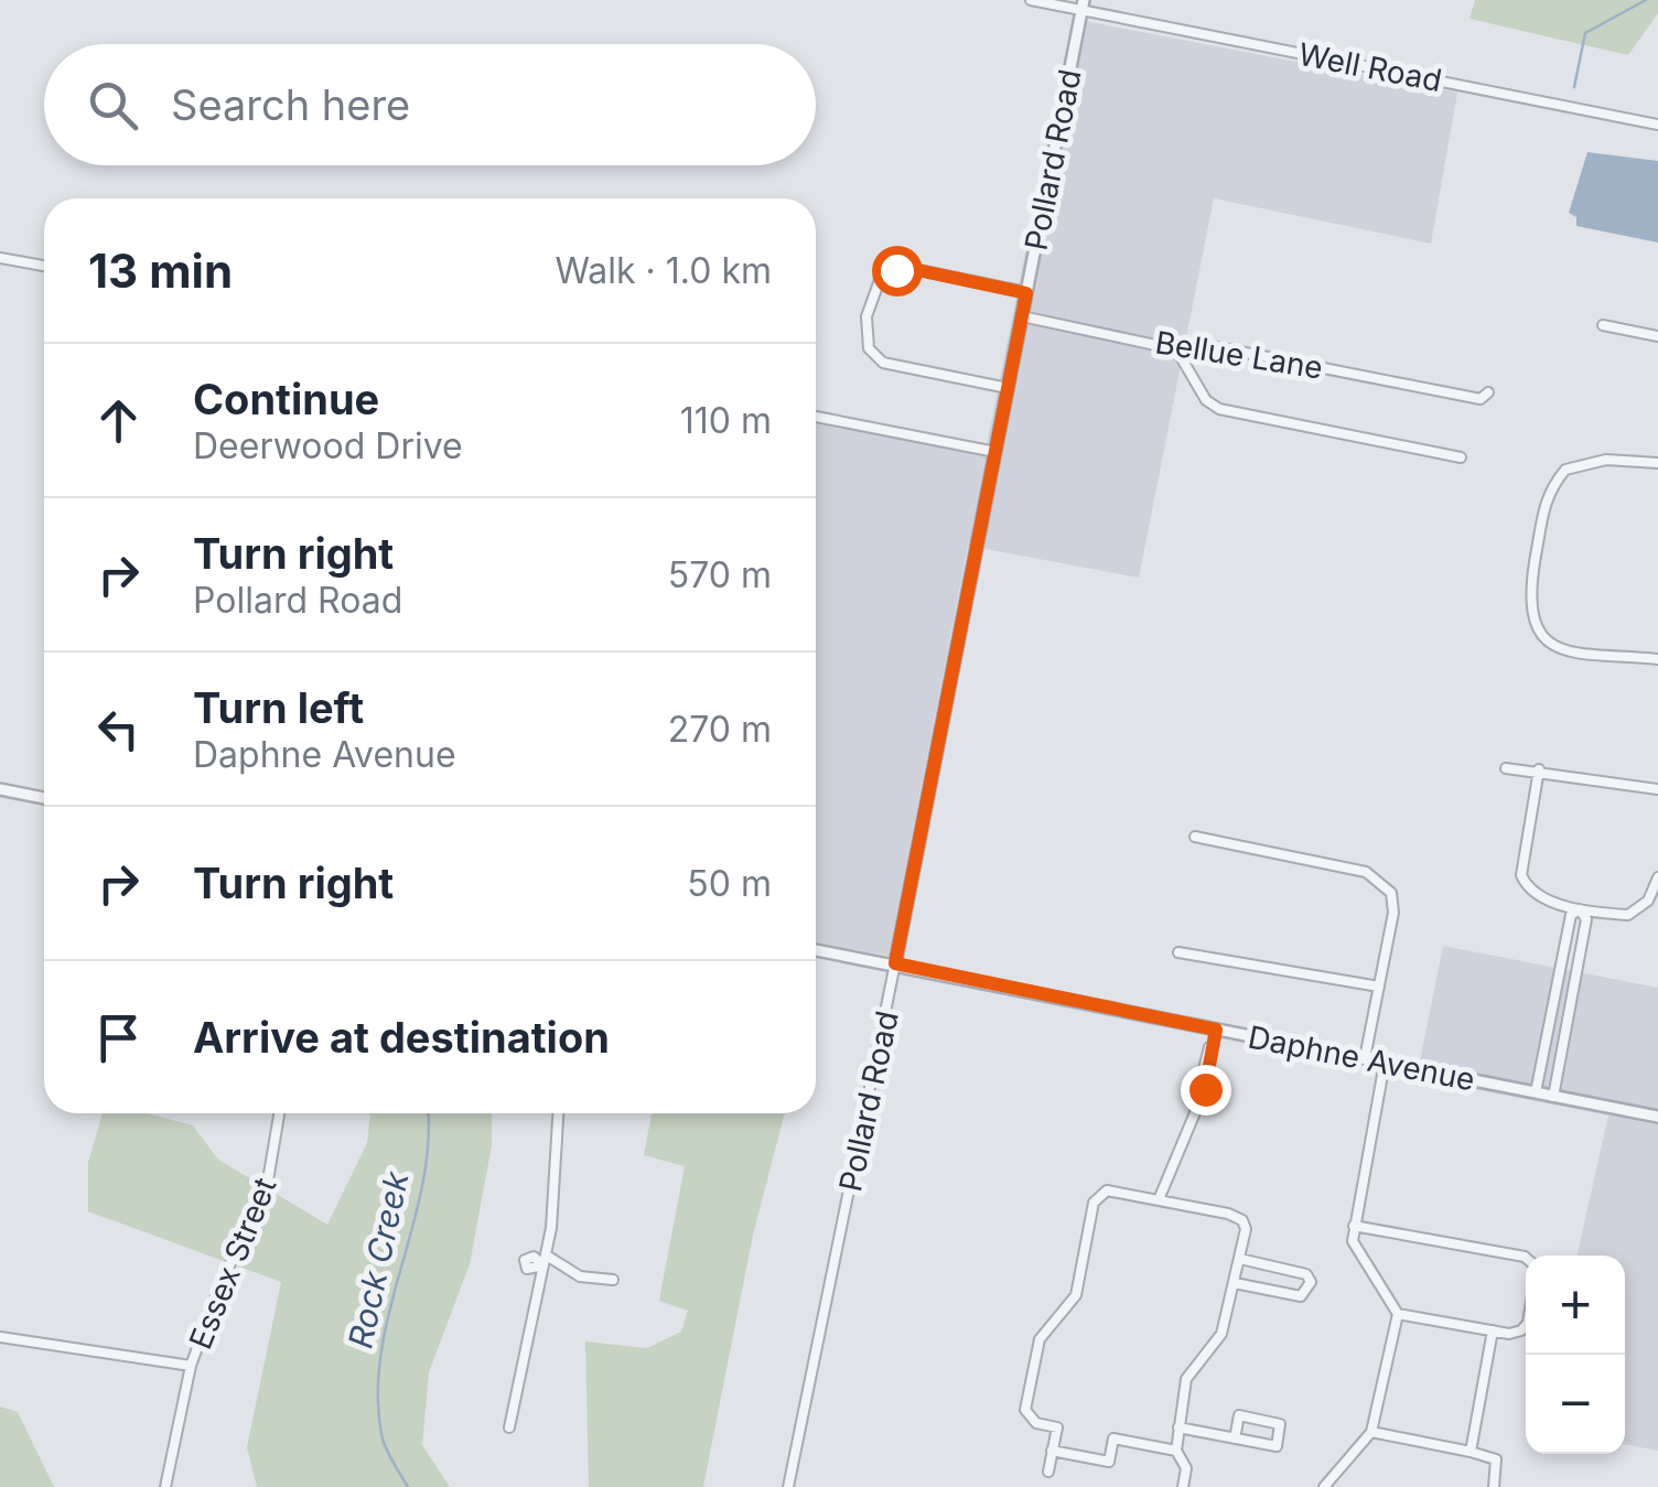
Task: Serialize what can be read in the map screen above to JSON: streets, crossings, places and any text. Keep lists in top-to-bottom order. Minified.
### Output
{"streets":{"street":["Well Road","Pollard Road","Bellue Lane","Daphne Avenue","Essex Street"]},"crossings":[["Well Road","Pollard Road"],["Pollard Road","Bellue Lane"],["Pollard Road","Daphne Avenue"]],"water":["Rock Creek"],"page":{"search":"Search here","heading":["13 min","Walk · 1.0 km"],"list":[["Continue","Deerwood Drive","110 m"],["Turn right","Pollard Road","570 m"],["Turn left","Daphne Avenue","270 m"],["Turn right","50 m"],"Arrive at destination"],"map_buttons":["+","−"]}}
